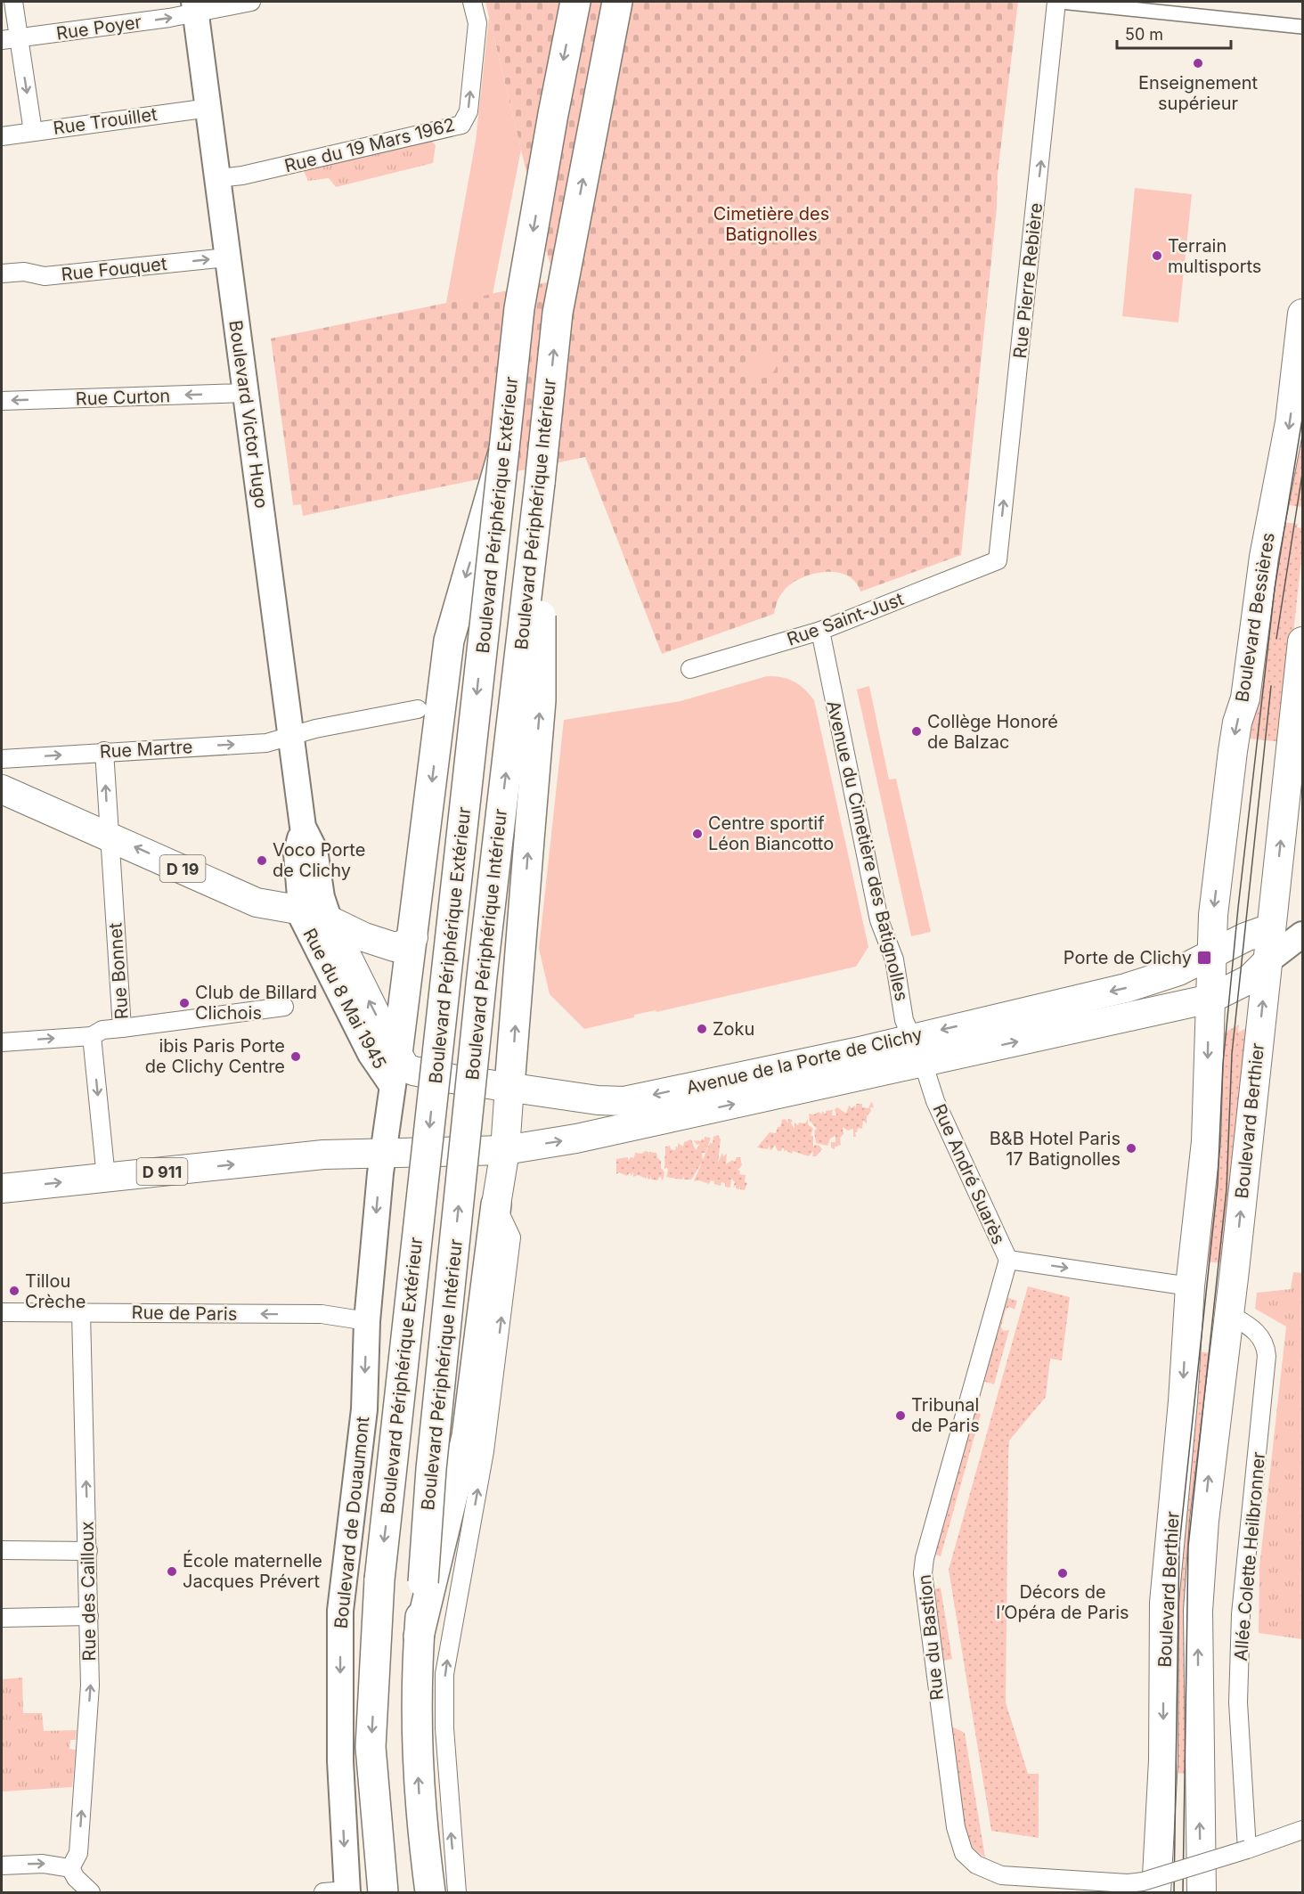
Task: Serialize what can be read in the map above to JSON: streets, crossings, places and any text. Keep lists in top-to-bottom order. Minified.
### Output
{"streets":{"highway":["Boulevard Périphérique Intérieur","Boulevard Périphérique Extérieur"],"main road":["Boulevard Victor Hugo","Boulevard Bessières","D 19","Rue du 8 Mai 1945","Avenue de la Porte de Clichy","Boulevard Berthier","D 911","Boulevard de Douaumont"],"street":["Rue Poyer","Rue Trouillet","Rue du 19 Mars 1962","Rue Fouquet","Rue Pierre Rebière","Rue Curton","Rue Saint-Just","Rue Martre","Avenue du Cimetière des Batignolles","Rue Bonnet","Rue André Suarès","Rue de Paris","Allée Colette Heilbronner","Rue des Cailloux","Rue du Bastion"]},"crossings":[["Rue Poyer","Boulevard Victor Hugo"],["Rue Trouillet","Boulevard Victor Hugo"],["Rue du 19 Mars 1962","Boulevard Victor Hugo"],["Rue Fouquet","Boulevard Victor Hugo"],["Rue Pierre Rebière","Rue Saint-Just"],["Rue Curton","Boulevard Victor Hugo"],["Boulevard Victor Hugo","Rue Martre"],["Boulevard Victor Hugo","Rue du 8 Mai 1945"],["Boulevard Bessières","Avenue de la Porte de Clichy"],["Boulevard Bessières","Boulevard Berthier"],["Rue Saint-Just","Avenue du Cimetière des Batignolles"],["Rue Martre","Rue Bonnet"],["Avenue du Cimetière des Batignolles","Avenue de la Porte de Clichy"],["Avenue du Cimetière des Batignolles","Rue André Suarès"],["Rue Bonnet","Rue du 8 Mai 1945"],["Rue du 8 Mai 1945","Avenue de la Porte de Clichy"],["Rue du 8 Mai 1945","Boulevard de Douaumont"],["Avenue de la Porte de Clichy","Boulevard Berthier"],["Avenue de la Porte de Clichy","D 911"],["Avenue de la Porte de Clichy","Rue André Suarès"],["Avenue de la Porte de Clichy","Boulevard de Douaumont"],["Boulevard Berthier","Rue André Suarès"],["Boulevard Berthier","Allée Colette Heilbronner"],["D 911","Boulevard de Douaumont"],["Rue André Suarès","Rue du Bastion"],["Rue de Paris","Boulevard de Douaumont"],["Rue de Paris","Rue des Cailloux"],["Allée Colette Heilbronner","Rue du Bastion"]],"one_way":["Rue Poyer","Rue du 19 Mars 1962","Rue Fouquet","Rue Pierre Rebière","Rue Curton","Rue Martre","Rue André Suarès","Rue de Paris","Boulevard de Douaumont","Rue des Cailloux"],"parks":["Cimetière des Batignolles"],"places":{"other":["Enseignement supérieur","Terrain multisports","Collège Honoré de Balzac","Centre sportif Léon Biancotto","Voco Porte de Clichy","Club de Billard Clichois","Zoku","ibis Paris Porte de Clichy Centre","B&B Hotel Paris 17 Batignolles","Tillou Crèche","Tribunal de Paris","École maternelle Jacques Prévert","Décors de l’Opéra de Paris"],"transit":["Porte de Clichy"]},"scale_bar":"50 m"}
